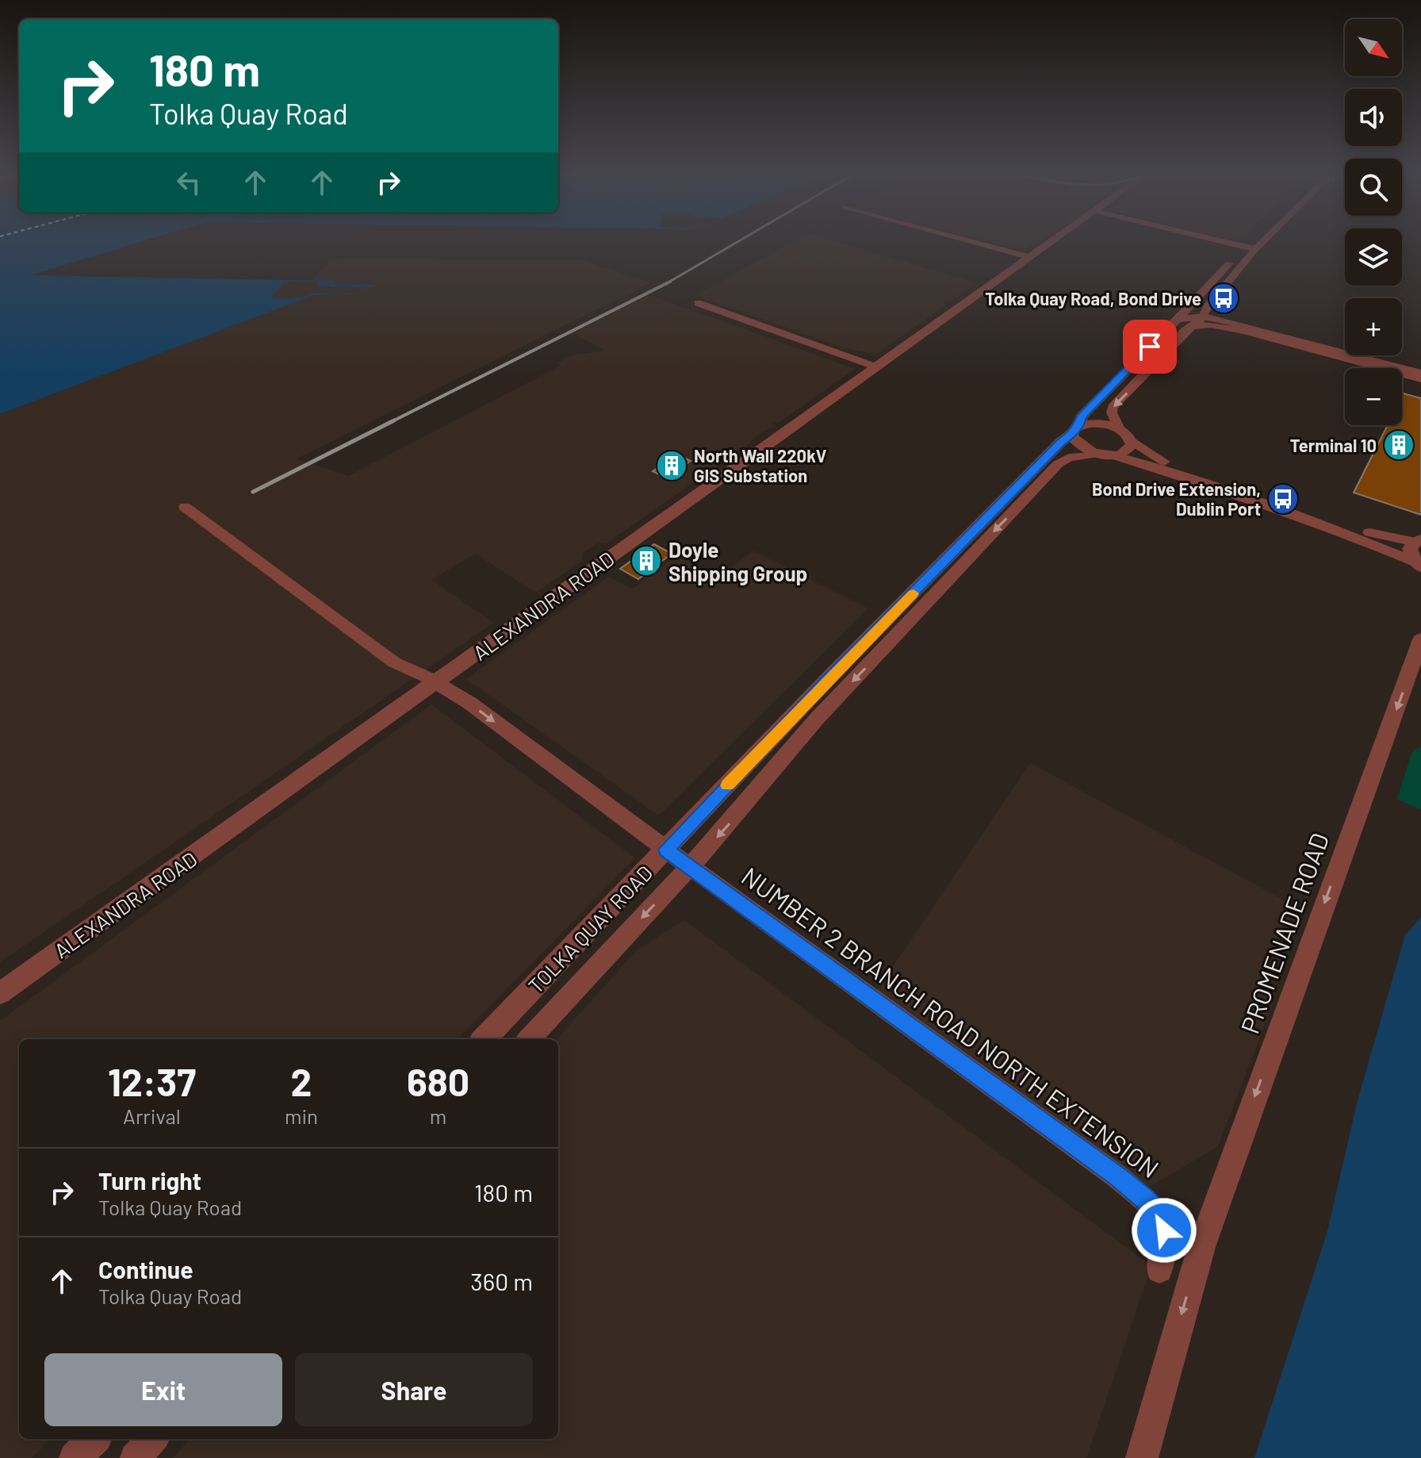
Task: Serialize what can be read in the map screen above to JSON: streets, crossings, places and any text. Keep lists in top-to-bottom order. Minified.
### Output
{"streets":{"street":["ALEXANDRA ROAD","TOLKA QUAY ROAD","PROMENADE ROAD","NUMBER 2 BRANCH ROAD NORTH EXTENSION"]},"crossings":[["ALEXANDRA ROAD","NUMBER 2 BRANCH ROAD NORTH EXTENSION"],["TOLKA QUAY ROAD","NUMBER 2 BRANCH ROAD NORTH EXTENSION"]],"one_way":["PROMENADE ROAD"],"places":{"bus stop":["Tolka Quay Road, Bond Drive","Bond Drive Extension, Dublin Port"],"building":["Terminal 10","North Wall 220kV GIS Substation","Doyle Shipping Group"]},"north":"bottom right","page":{"map_buttons":["+","−"],"turn":["180 m","Tolka Quay Road"],"eta":["12:37","Arrival","2","min","680","m"],"list":[{"name":"Turn right","note":"Tolka Quay Road","value":"180 m"},{"name":"Continue","note":"Tolka Quay Road","value":"360 m"}],"buttons":["Exit","Share"]}}
